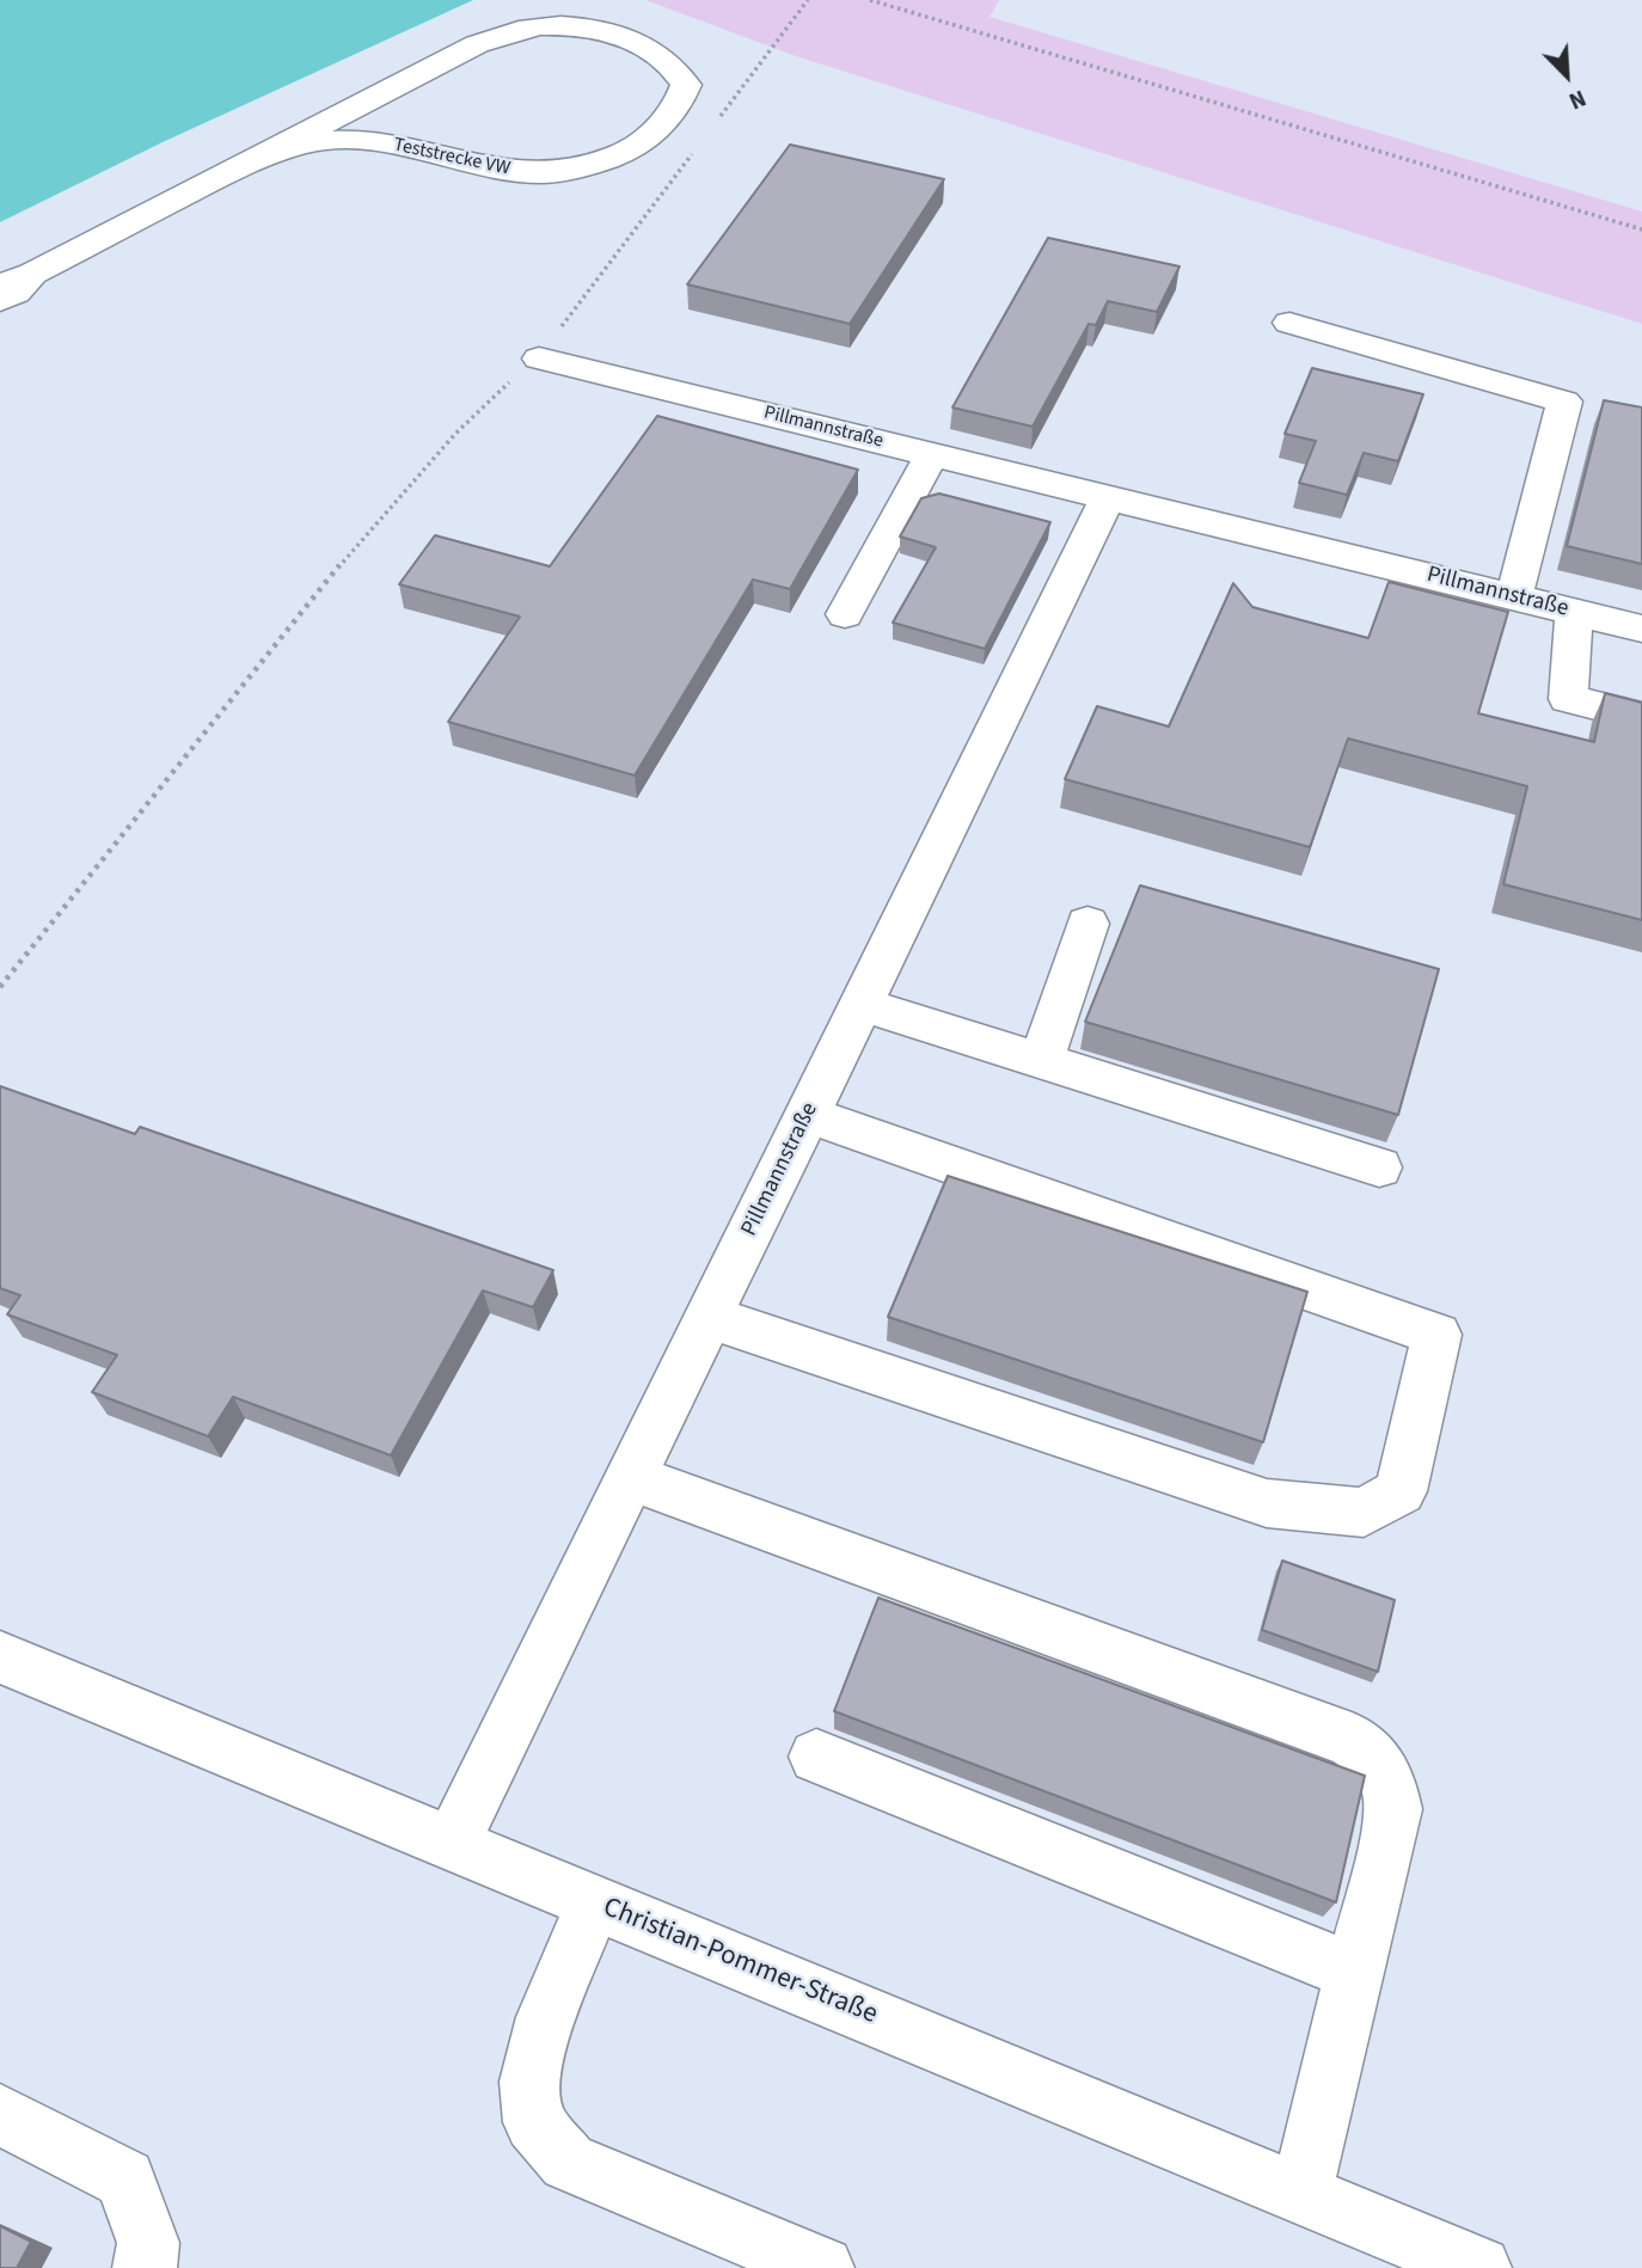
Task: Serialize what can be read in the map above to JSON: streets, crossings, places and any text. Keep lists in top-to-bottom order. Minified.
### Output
{"streets":{"street":["Teststrecke VW","Pillmannstraße","Christian-Pommer-Straße"]},"crossings":[["Pillmannstraße","Christian-Pommer-Straße"]],"north":"bottom right"}
